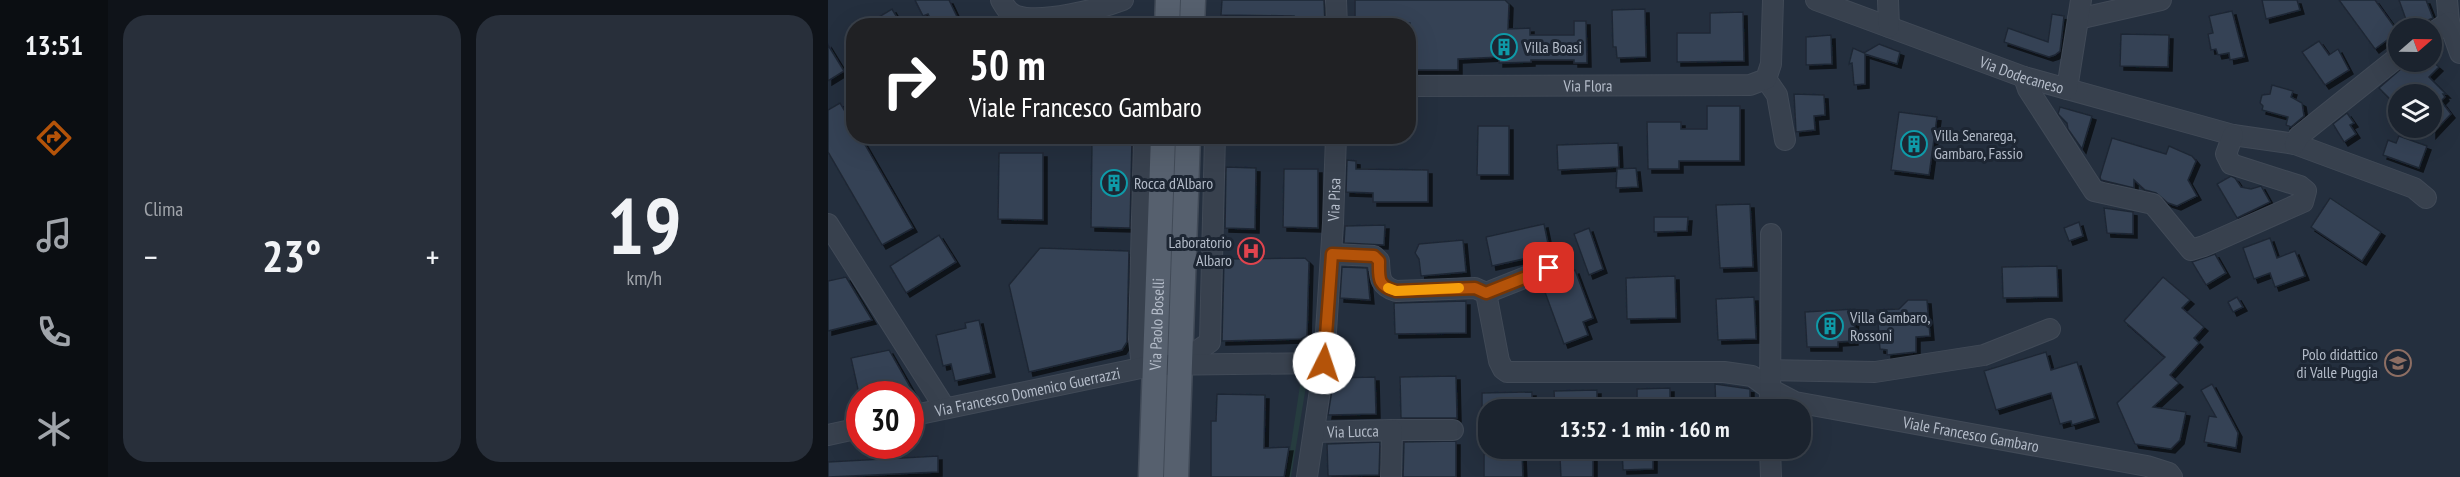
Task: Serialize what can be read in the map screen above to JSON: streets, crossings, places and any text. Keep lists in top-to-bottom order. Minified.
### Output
{"streets":{"main road":["Via Paolo Boselli"],"street":["Via Dodecaneso","Via Flora","Via Pisa","Via Francesco Domenico Guerrazzi","Via Lucca","Viale Francesco Gambaro"]},"crossings":[["Via Pisa","Via Francesco Domenico Guerrazzi"],["Via Pisa","Via Lucca"],["Via Paolo Boselli","Via Francesco Domenico Guerrazzi"]],"places":{"building":["Villa Boasi","Villa Senarega, Gambaro, Fassio","Rocca d'Albaro","Villa Gambaro, Rossoni"],"hospital":["Laboratorio Albaro"],"school or university":["Polo didattico di Valle Puggia"]},"north":"right","page":{"tabs":"13:51","tile":["Clima",["19","km/h"]],"turn":["50 m","Viale Francesco Gambaro"],"heat":["−","23°","+"],"limit":"30","trip":"13:52 · 1 min · 160 m"}}
